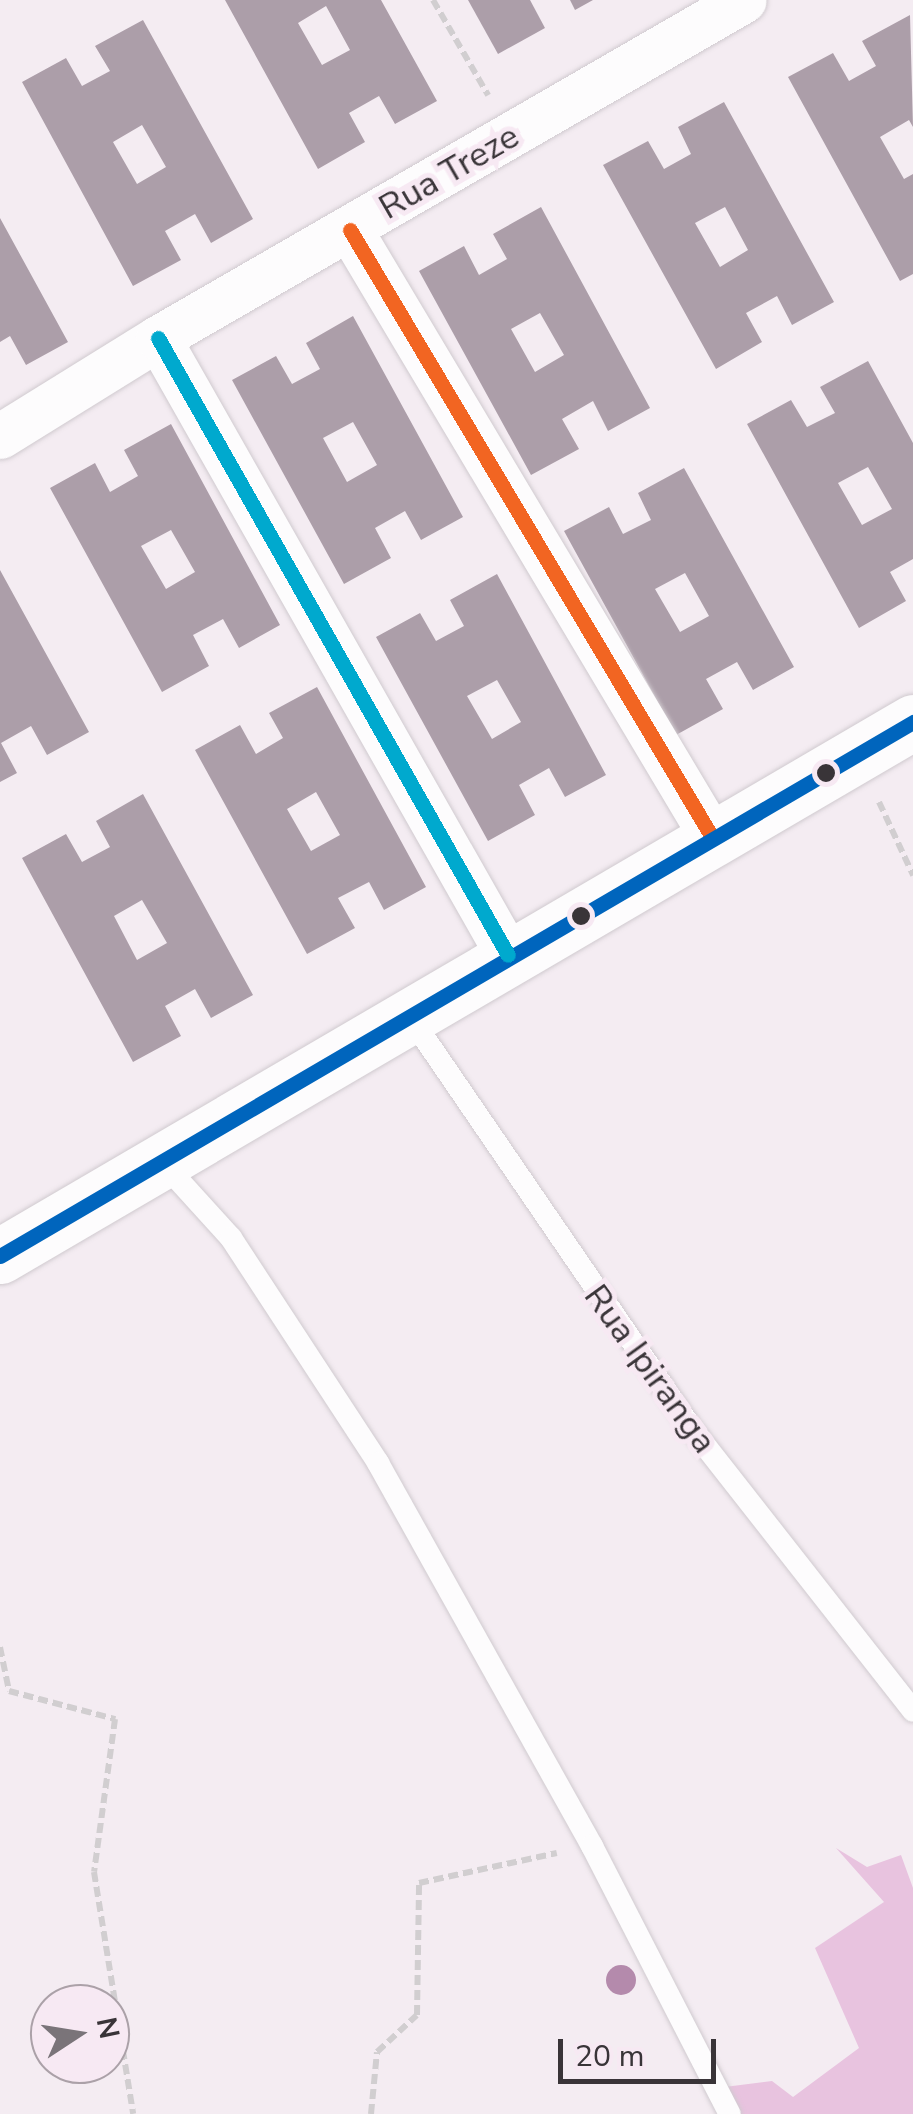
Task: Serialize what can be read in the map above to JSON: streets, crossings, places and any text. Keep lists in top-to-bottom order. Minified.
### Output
{"streets":{"street":["Rua Treze"],"lane":["Rua Ipiranga"]},"scale_bar":"20 m","north":"right"}
